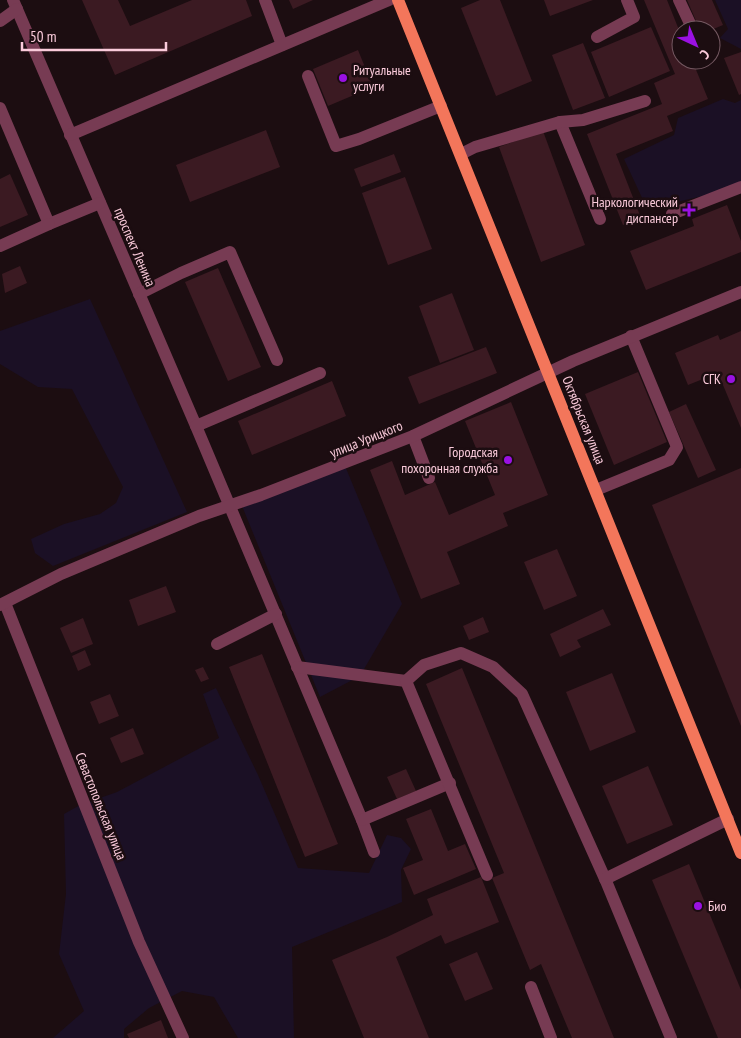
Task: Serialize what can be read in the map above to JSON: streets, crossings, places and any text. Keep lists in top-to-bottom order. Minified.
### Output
{"streets":{"main road":["Октябрьская улица"],"street":["проспект Ленина","улица Урицкого","Севастопольская улица"]},"crossings":[["проспект Ленина","улица Урицкого"],["Октябрьская улица","улица Урицкого"],["улица Урицкого","Севастопольская улица"]],"places":{"other":["Ритуальные услуги","СГК","Городская похоронная служба","Био"],"health":["Наркологический диспансер"]},"scale_bar":"50 m","north":"bottom right"}
